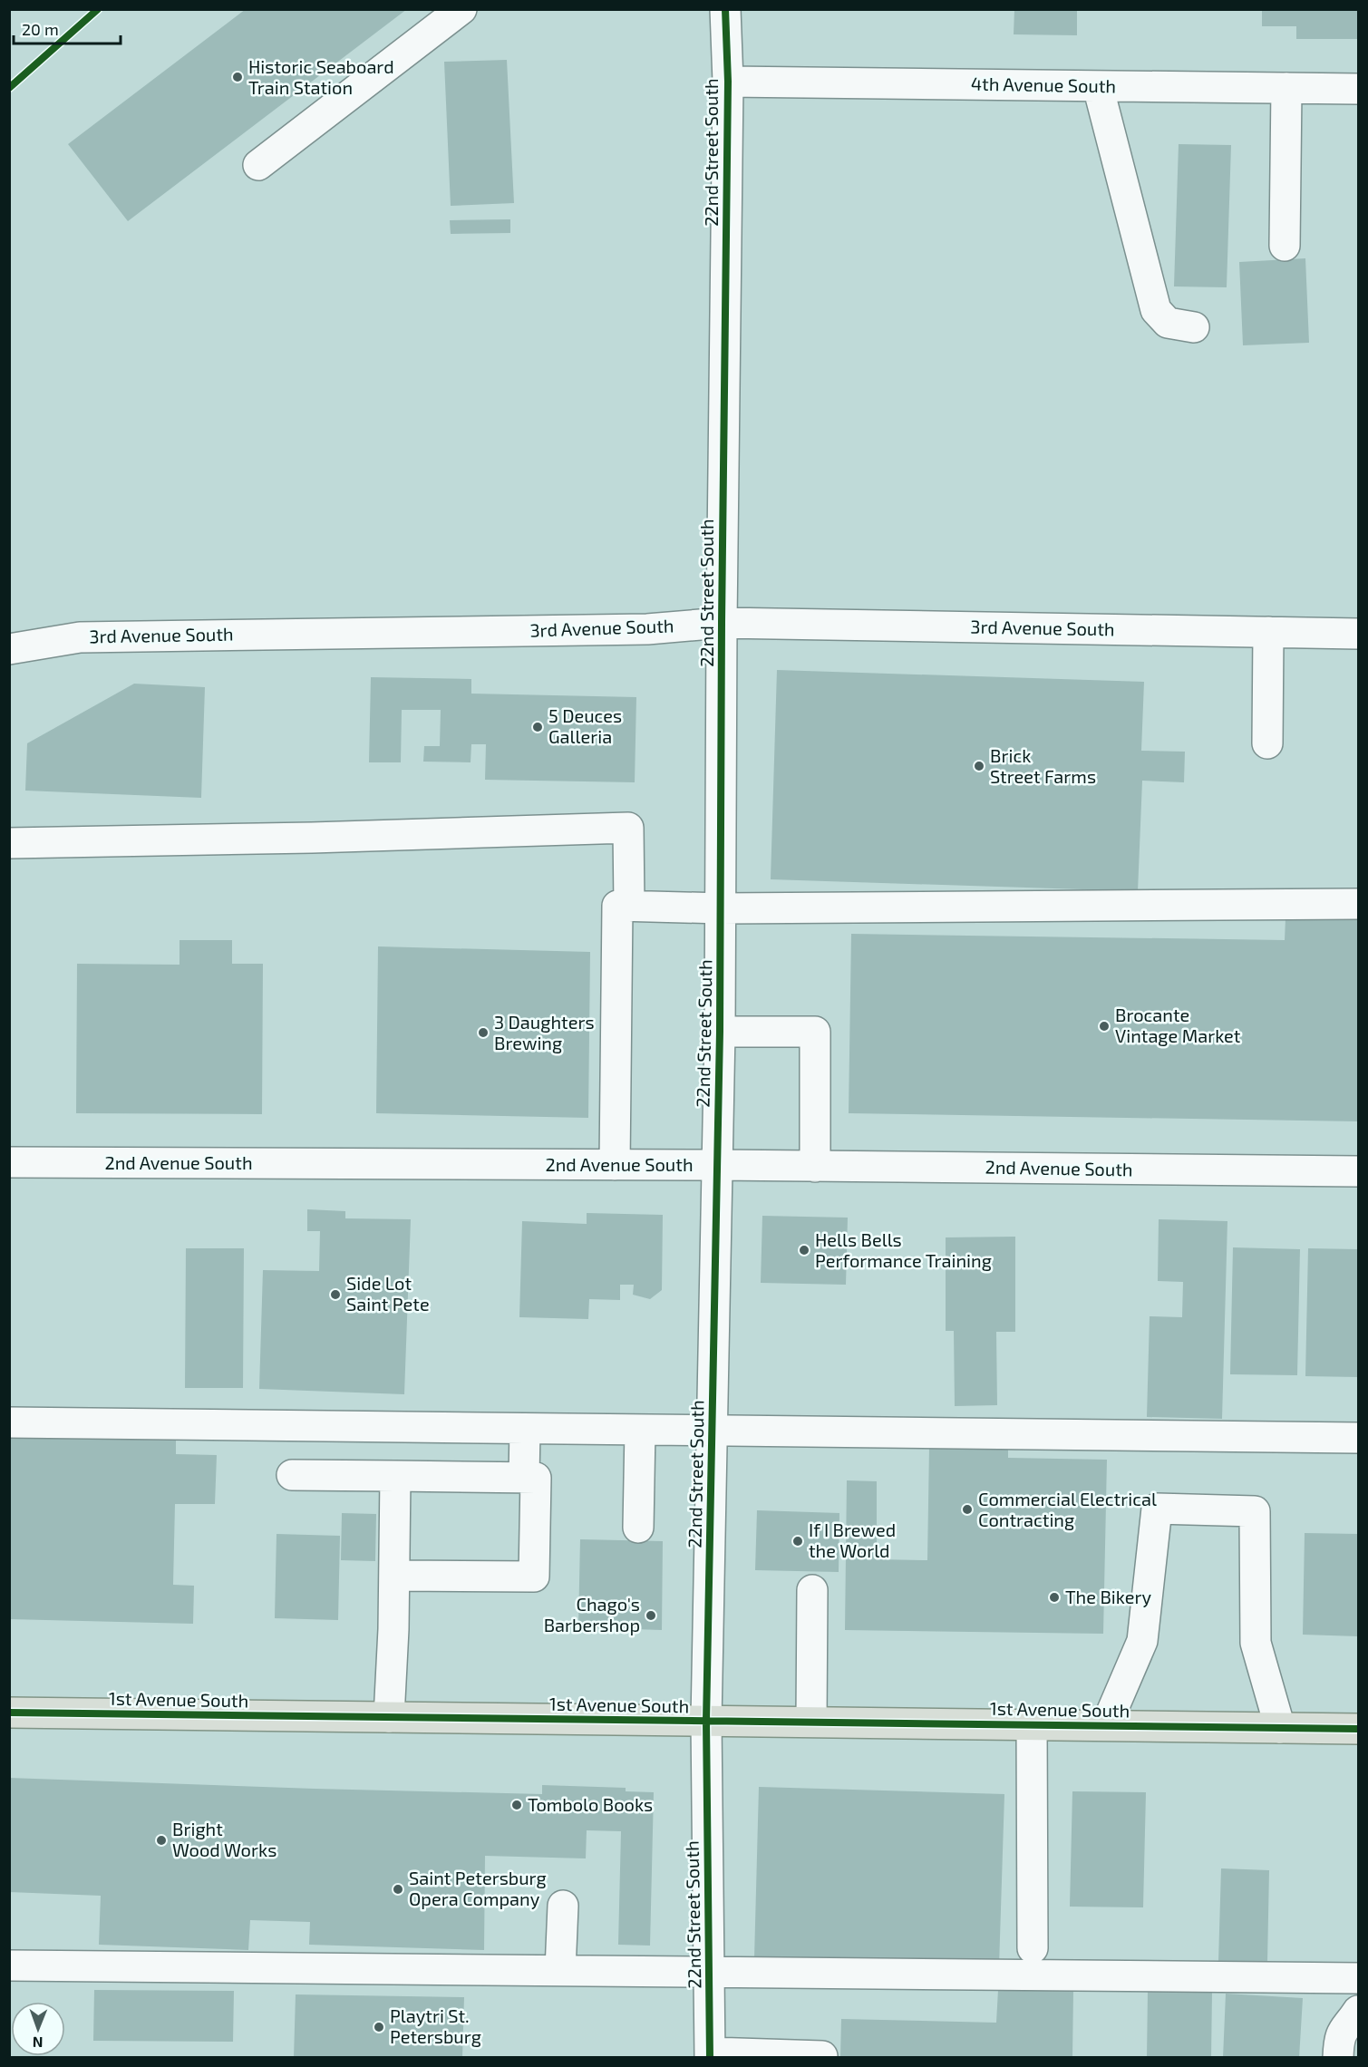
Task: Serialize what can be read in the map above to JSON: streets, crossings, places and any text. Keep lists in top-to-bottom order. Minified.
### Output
{"streets":{"main road":["1st Avenue South"],"street":["4th Avenue South","22nd Street South","3rd Avenue South","2nd Avenue South"]},"crossings":[["4th Avenue South","22nd Street South"],["22nd Street South","3rd Avenue South"],["22nd Street South","2nd Avenue South"],["22nd Street South","1st Avenue South"]],"places":["Historic Seaboard Train Station","5 Deuces Galleria","Brick Street Farms","Brocante Vintage Market","3 Daughters Brewing","Hells Bells Performance Training","Side Lot Saint Pete","Commercial Electrical Contracting","If I Brewed the World","The Bikery","Chago's Barbershop","Tombolo Books","Bright Wood Works","Saint Petersburg Opera Company","Playtri St. Petersburg"],"scale_bar":"20 m","north":"bottom"}
